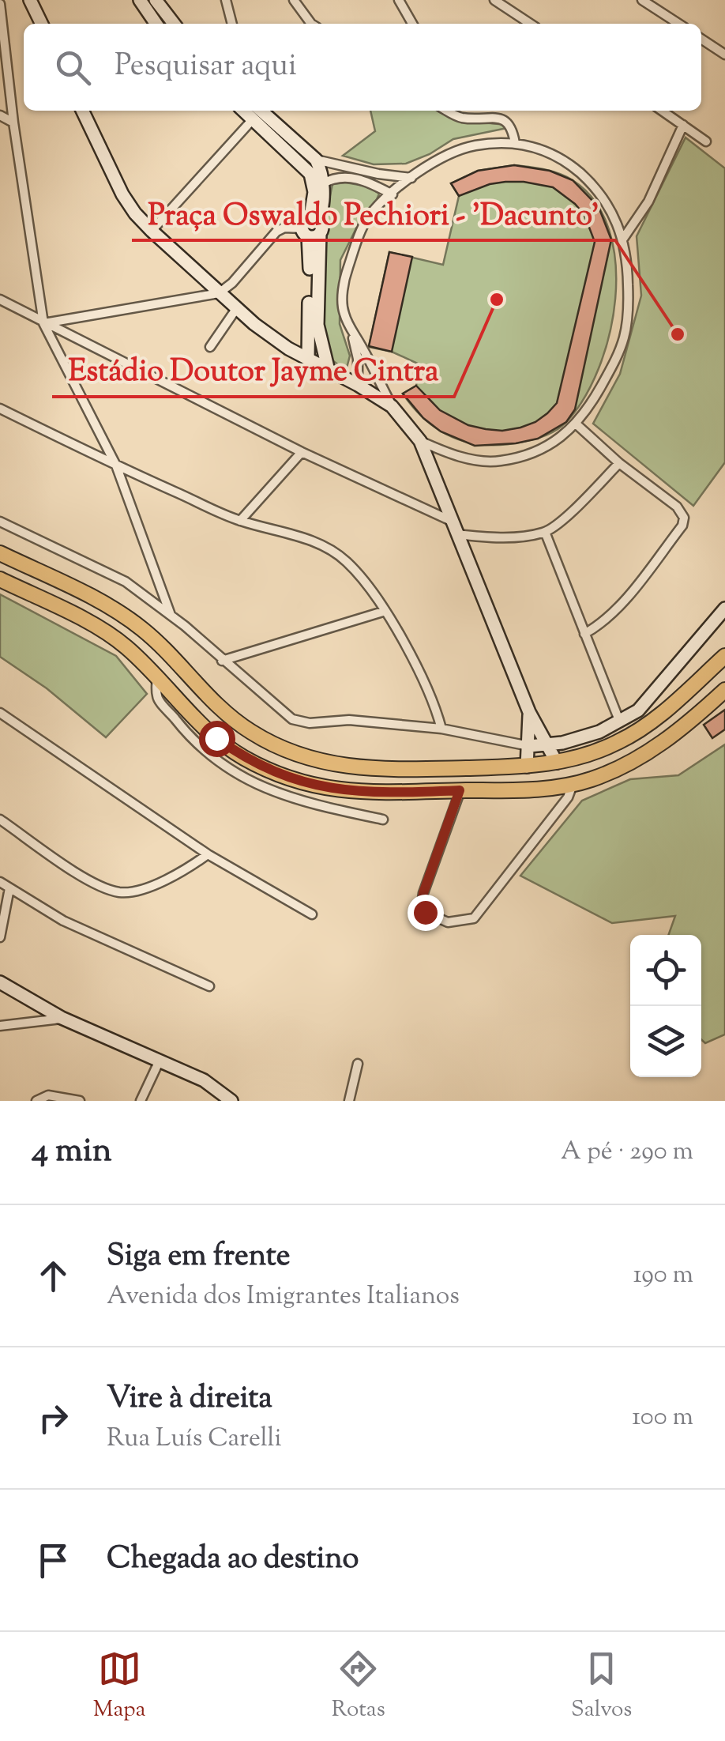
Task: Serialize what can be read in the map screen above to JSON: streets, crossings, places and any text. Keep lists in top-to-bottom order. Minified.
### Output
{"places":["Estádio Doutor Jayme Cintra","Praça Oswaldo Pechiori - 'Dacunto'"],"page":{"search":"Pesquisar aqui","heading":["4 min","A pé · 290 m"],"list":[["Siga em frente","Avenida dos Imigrantes Italianos","190 m"],["Vire à direita","Rua Luís Carelli","100 m"],"Chegada ao destino"],"nav":["Mapa","Rotas","Salvos"]}}
